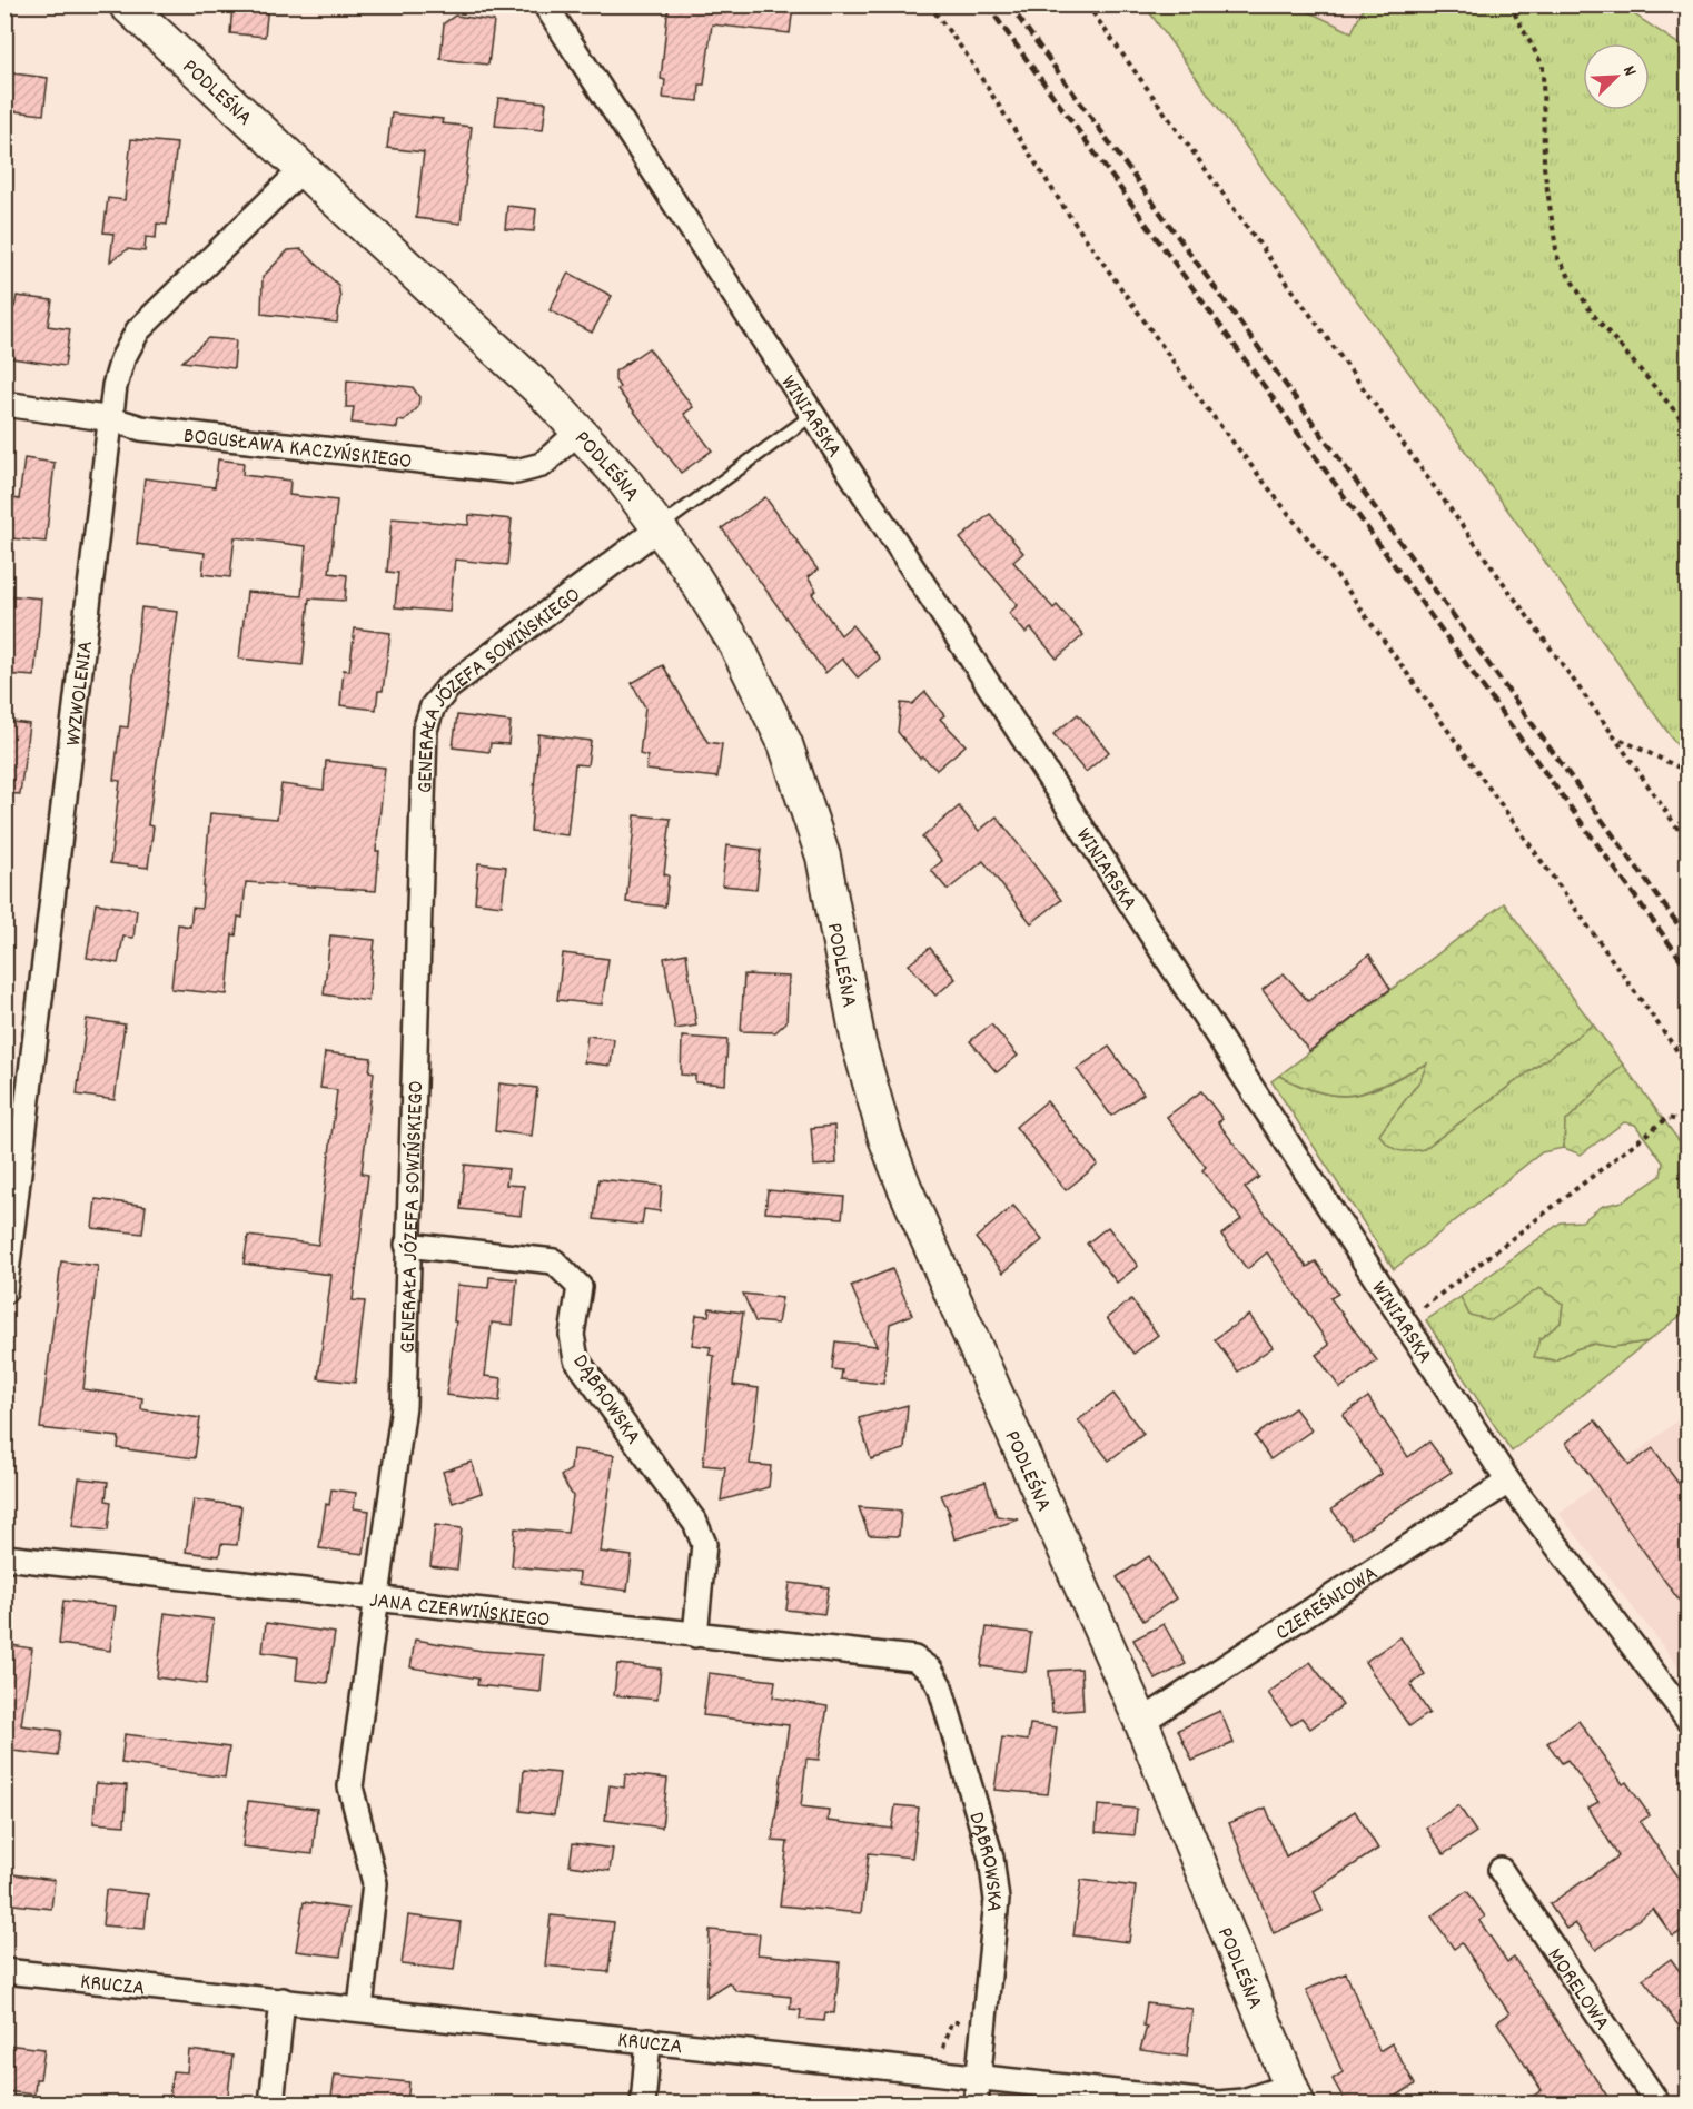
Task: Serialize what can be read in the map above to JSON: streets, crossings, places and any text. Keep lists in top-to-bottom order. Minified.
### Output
{"streets":{"street":["PODLEŚNA","WINIARSKA","BOGUSŁAWA KACZYŃSKIEGO","GENERAŁA JÓZEFA SOWIŃSKIEGO","WYZWOLENIA","DĄBROWSKA","CZEREŚNIOWA","JANA CZERWIŃSKIEGO","KRUCZA","MORELOWA"]},"crossings":[["PODLEŚNA","BOGUSŁAWA KACZYŃSKIEGO"],["PODLEŚNA","GENERAŁA JÓZEFA SOWIŃSKIEGO"],["PODLEŚNA","WYZWOLENIA"],["PODLEŚNA","CZEREŚNIOWA"],["PODLEŚNA","KRUCZA"],["WINIARSKA","CZEREŚNIOWA"],["BOGUSŁAWA KACZYŃSKIEGO","WYZWOLENIA"],["GENERAŁA JÓZEFA SOWIŃSKIEGO","DĄBROWSKA"],["GENERAŁA JÓZEFA SOWIŃSKIEGO","JANA CZERWIŃSKIEGO"],["GENERAŁA JÓZEFA SOWIŃSKIEGO","KRUCZA"],["DĄBROWSKA","JANA CZERWIŃSKIEGO"],["DĄBROWSKA","KRUCZA"]],"north":"top right"}
